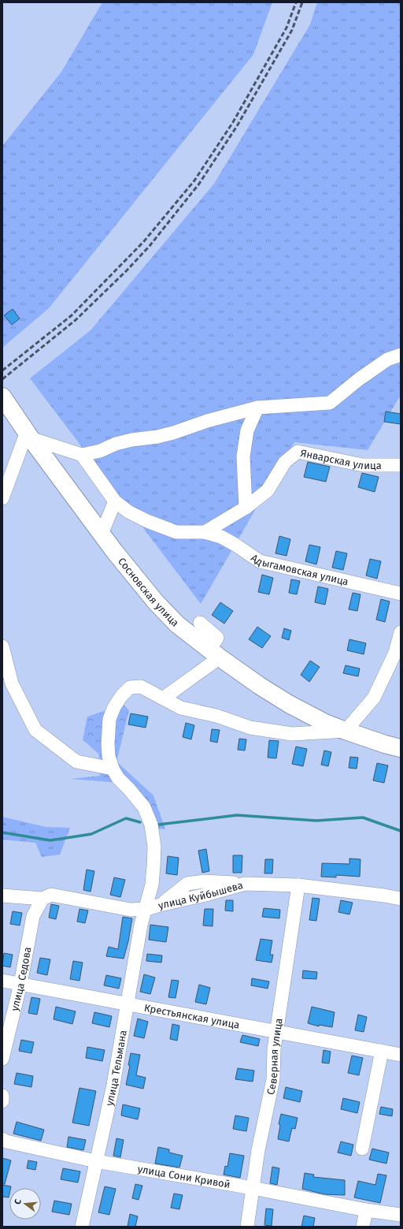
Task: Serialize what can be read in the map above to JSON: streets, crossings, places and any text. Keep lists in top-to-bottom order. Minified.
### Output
{"streets":{"main road":["Сосновская улица"],"street":["Январская улица","Адыгамовская улица","улица Куйбышева","улица Седова","Крестьянская улица","Северная улица","улица Тельмана","улица Сони Кривой"]},"crossings":[["Сосновская улица","улица Тельмана"],["улица Куйбышева","улица Седова"],["улица Куйбышева","Северная улица"],["улица Куйбышева","улица Тельмана"],["улица Седова","Крестьянская улица"],["Крестьянская улица","Северная улица"],["Крестьянская улица","улица Тельмана"],["Северная улица","улица Сони Кривой"],["улица Тельмана","улица Сони Кривой"]],"north":"left"}
